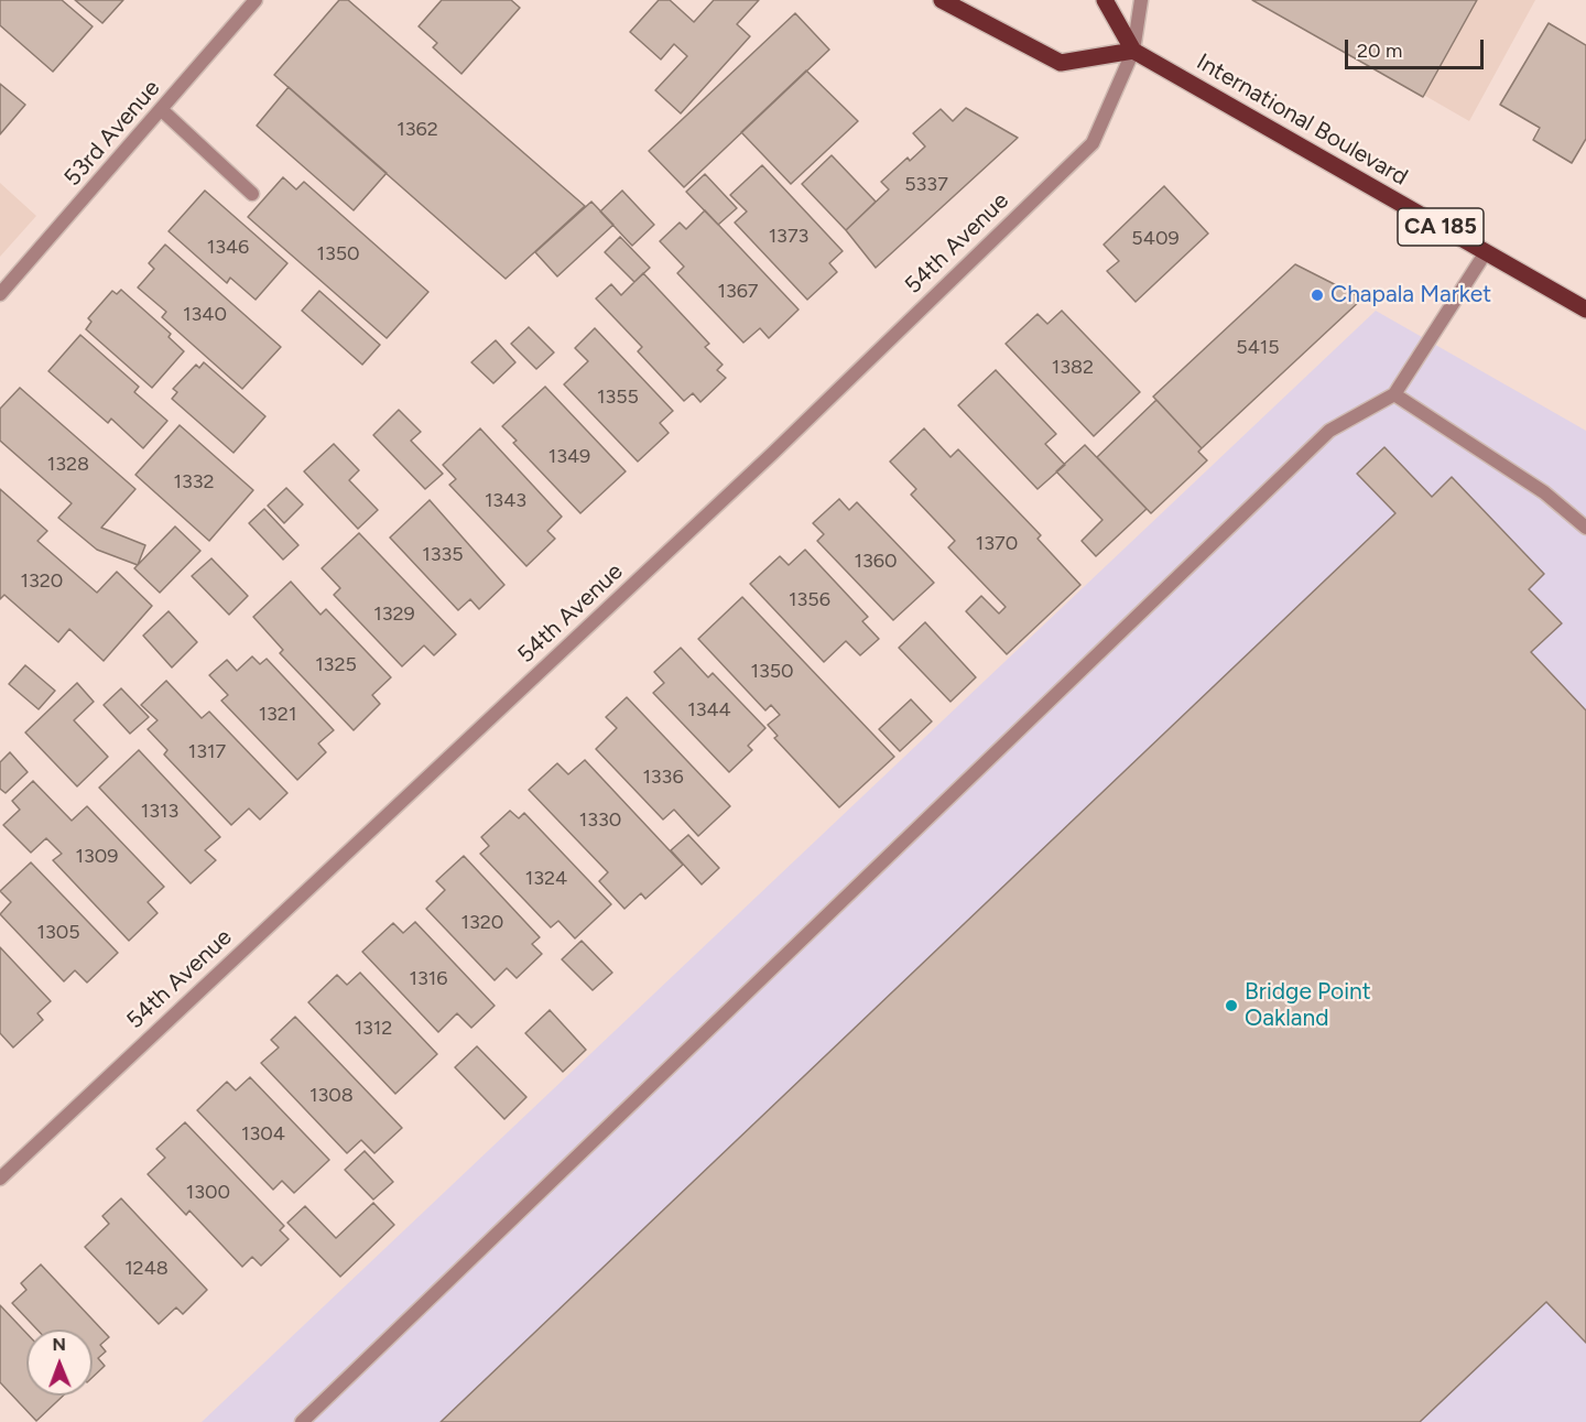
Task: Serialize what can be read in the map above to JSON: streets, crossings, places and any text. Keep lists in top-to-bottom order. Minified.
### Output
{"streets":{"main road":["International Boulevard","CA 185"],"street":["53rd Avenue","54th Avenue"]},"crossings":[["International Boulevard","54th Avenue"]],"places":["Chapala Market","Bridge Point Oakland"],"house_numbers":["1362","5337","1373","5409","1346","1350","1367","1340","5415","1382","1355","1349","1328","1332","1343","1370","1335","1360","1320","1356","1329","1325","1350","1344","1321","1317","1336","1313","1330","1309","1324","1320","1305","1316","1312","1308","1304","1300","1248"],"scale_bar":"20 m","north":"top"}
